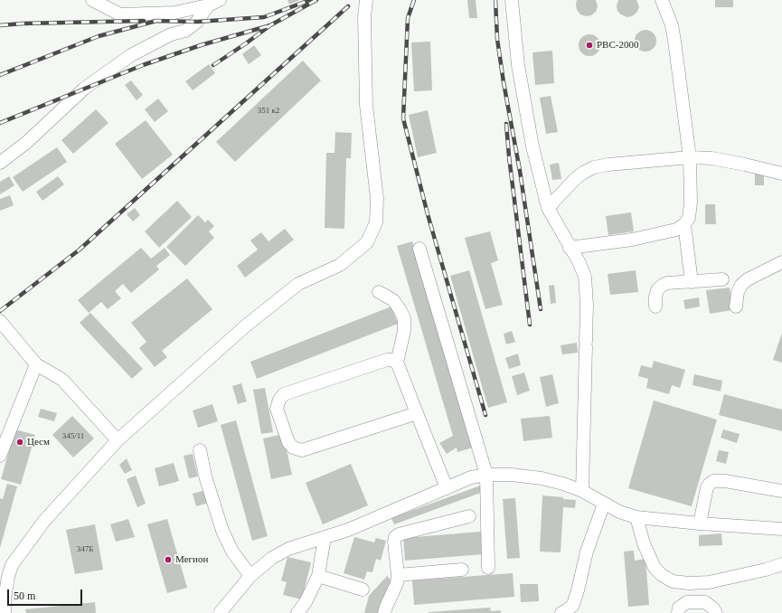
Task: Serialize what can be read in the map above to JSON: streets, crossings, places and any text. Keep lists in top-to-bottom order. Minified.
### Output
{"places":["РВС-2000","Цесм","Мегион"],"house_numbers":["351 к2","345/11","347Б"],"scale_bar":"50 m"}
